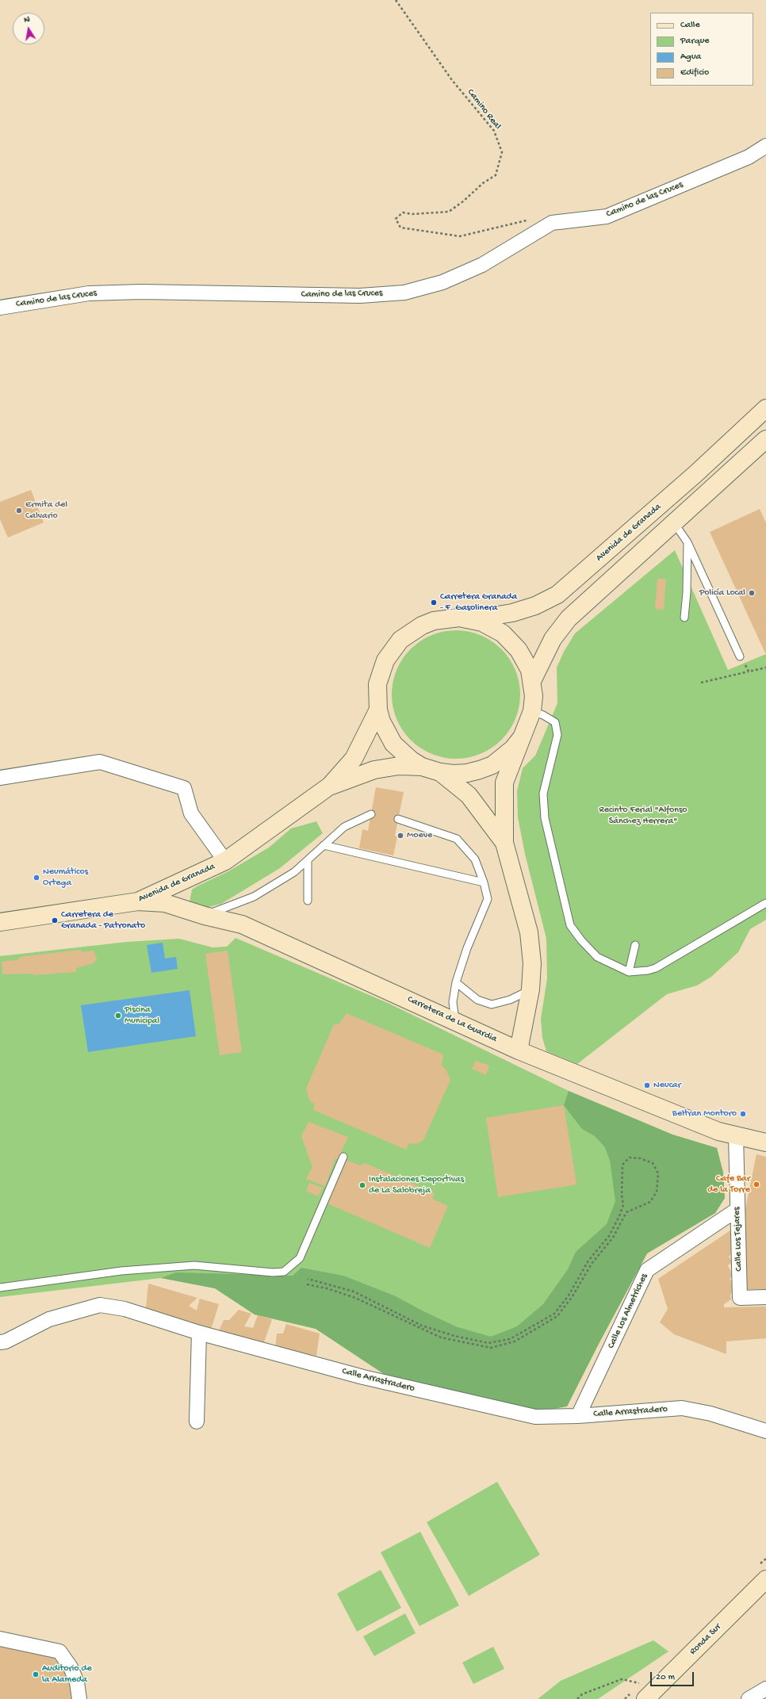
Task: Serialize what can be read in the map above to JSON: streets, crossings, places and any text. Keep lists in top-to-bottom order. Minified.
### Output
{"streets":{"street":["Camino de las Cruces","Avenida de Granada","Carretera de La Guardia","Calle Los Tejares","Calle Los Almetriches","Calle Arrastradero","Ronda Sur"],"path":["Camino Real"]},"crossings":[["Camino Real","Camino de las Cruces"],["Avenida de Granada","Carretera de La Guardia"],["Carretera de La Guardia","Calle Los Tejares"],["Calle Los Tejares","Calle Los Almetriches"],["Calle Los Almetriches","Calle Arrastradero"]],"parks":["Recinto Ferial \"Alfonso Sánchez Herrera\""],"places":["Ermita del Calvario","Policía Local","Carretera Granada - F. Gasolinera","Moeve","Neumáticos Ortega","Carretera de Granada - Patronato","Piscina Municipal","Neucar","Beltran Montoro","Cafe Bar de la Torre","Instalaciones Deportivas de La Salobreja","Auditorio de la Alameda"],"legend":["Calle","Parque","Agua","Edificio"],"scale_bar":"20 m","north":"top"}
